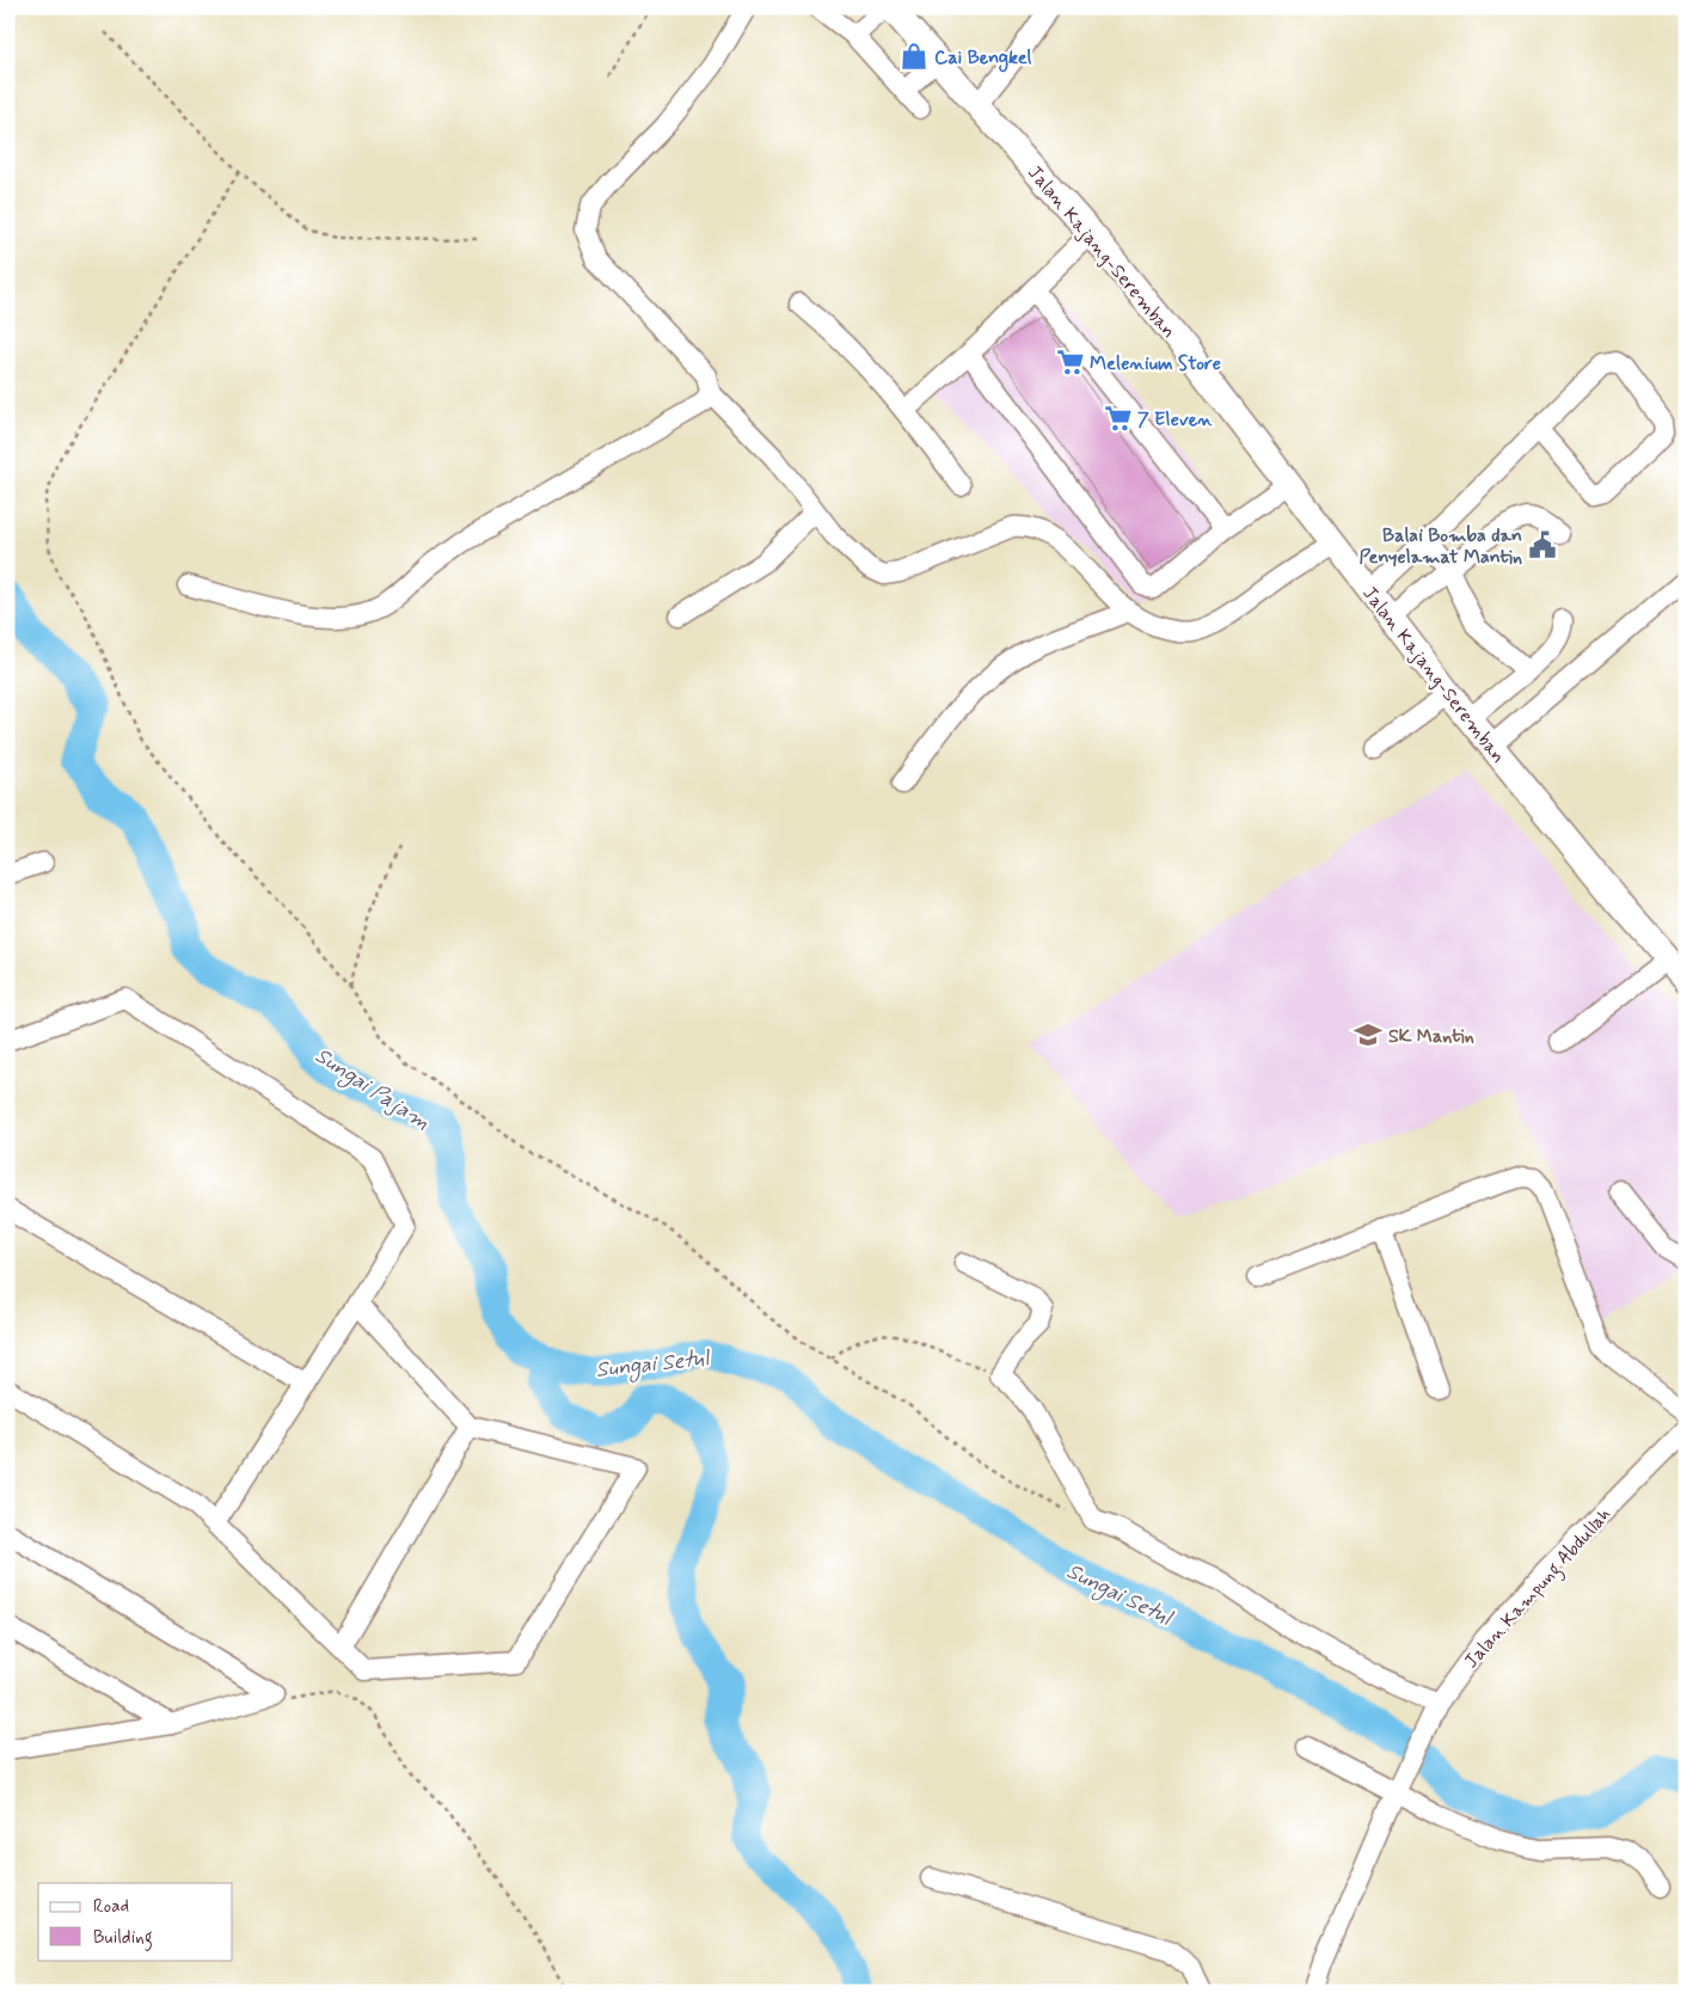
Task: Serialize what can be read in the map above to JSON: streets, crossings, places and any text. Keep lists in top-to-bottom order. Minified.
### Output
{"streets":{"main road":["Jalan Kajang-Seremban"],"street":["Jalan Kampung Abdullah"]},"water":["Sungai Pajam","Sungai Setul"],"places":{"shop":["Cai Bengkel"],"supermarket":["Melenium Store","7 Eleven"],"public building":["Balai Bomba dan Penyelamat Mantin"],"school or university":["SK Mantin"]},"legend":["Road","Building"]}
